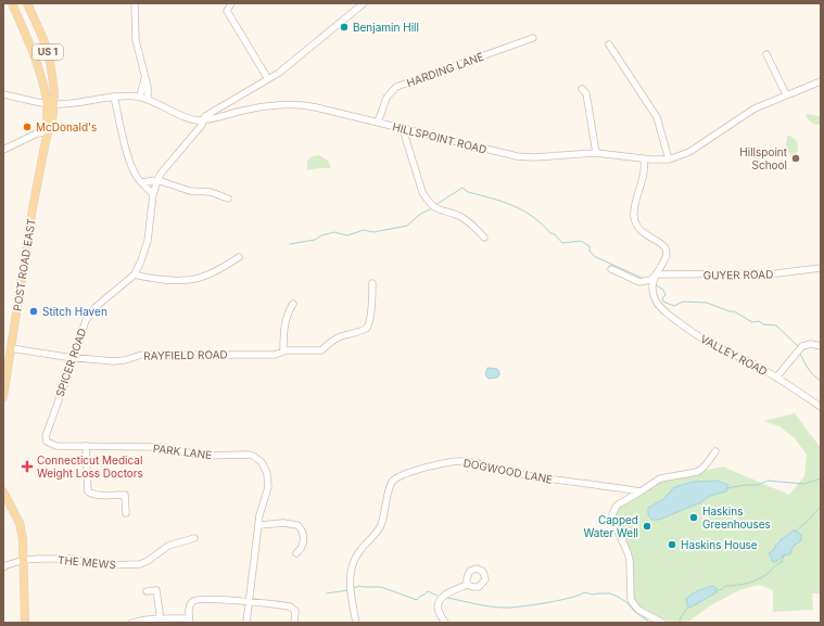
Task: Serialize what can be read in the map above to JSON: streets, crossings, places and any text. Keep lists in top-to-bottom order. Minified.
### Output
{"streets":{"main road":["US 1","POST ROAD EAST"],"street":["HARDING LANE","HILLSPOINT ROAD","GUYER ROAD","RAYFIELD ROAD","VALLEY ROAD","SPICER ROAD","PARK LANE","DOGWOOD LANE","THE MEWS"]},"crossings":[["HARDING LANE","HILLSPOINT ROAD"],["HILLSPOINT ROAD","POST ROAD EAST"],["HILLSPOINT ROAD","VALLEY ROAD"],["HILLSPOINT ROAD","SPICER ROAD"],["POST ROAD EAST","RAYFIELD ROAD"],["GUYER ROAD","VALLEY ROAD"],["RAYFIELD ROAD","SPICER ROAD"],["SPICER ROAD","PARK LANE"]],"places":{"other":["Benjamin Hill","McDonald's","Hillspoint School","Stitch Haven","Haskins Greenhouses","Capped Water Well","Haskins House"],"health":["Connecticut Medical Weight Loss Doctors"]}}
